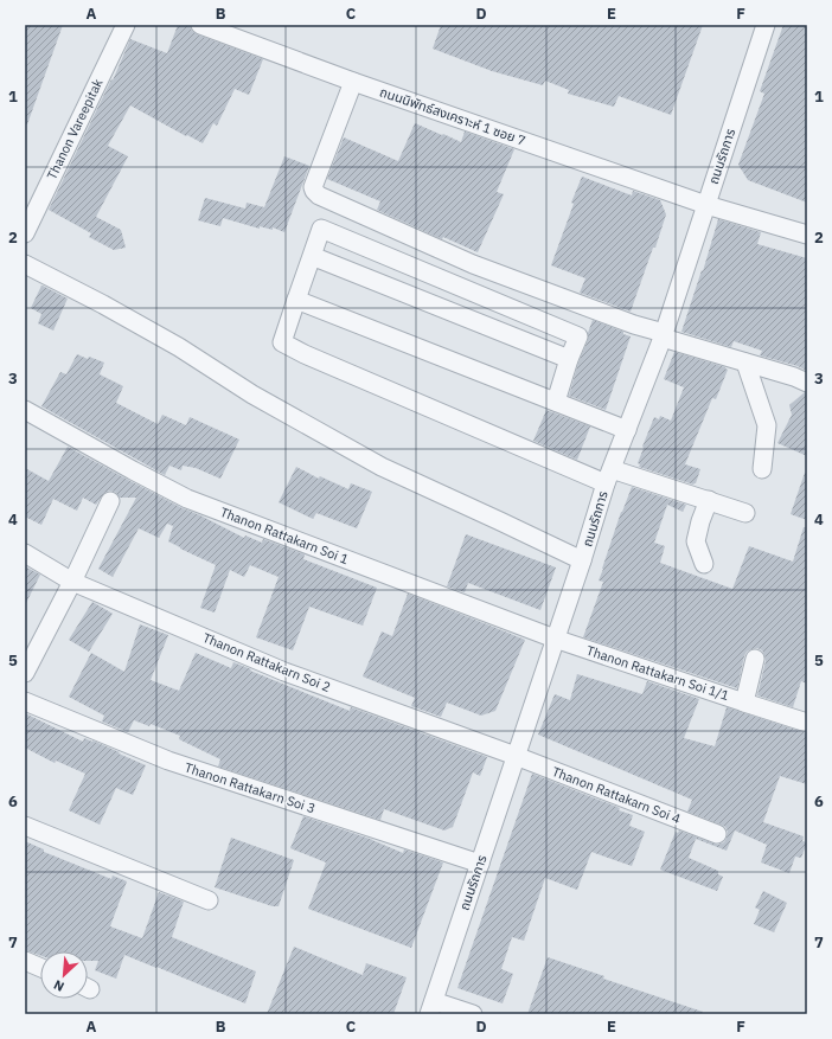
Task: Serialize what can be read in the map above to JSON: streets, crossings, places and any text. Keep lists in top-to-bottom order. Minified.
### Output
{"streets":{"street":["ถนนนิพัทธ์สงเคราะห์ 1 ซอย 7","Thanon Vareepitak","ถนนรัถการ","Thanon Rattakarn Soi 1","Thanon Rattakarn Soi 2","Thanon Rattakarn Soi 1/1","Thanon Rattakarn Soi 3","Thanon Rattakarn Soi 4"]},"crossings":[["ถนนนิพัทธ์สงเคราะห์ 1 ซอย 7","ถนนรัถการ"],["ถนนรัถการ","Thanon Rattakarn Soi 1"],["ถนนรัถการ","Thanon Rattakarn Soi 2"],["ถนนรัถการ","Thanon Rattakarn Soi 1/1"],["ถนนรัถการ","Thanon Rattakarn Soi 3"],["ถนนรัถการ","Thanon Rattakarn Soi 4"],["Thanon Rattakarn Soi 1","Thanon Rattakarn Soi 1/1"],["Thanon Rattakarn Soi 2","Thanon Rattakarn Soi 4"]],"north":"bottom left","grid":{"columns":["A","B","C","D","E","F"],"rows":["1","2","3","4","5","6","7"]}}
